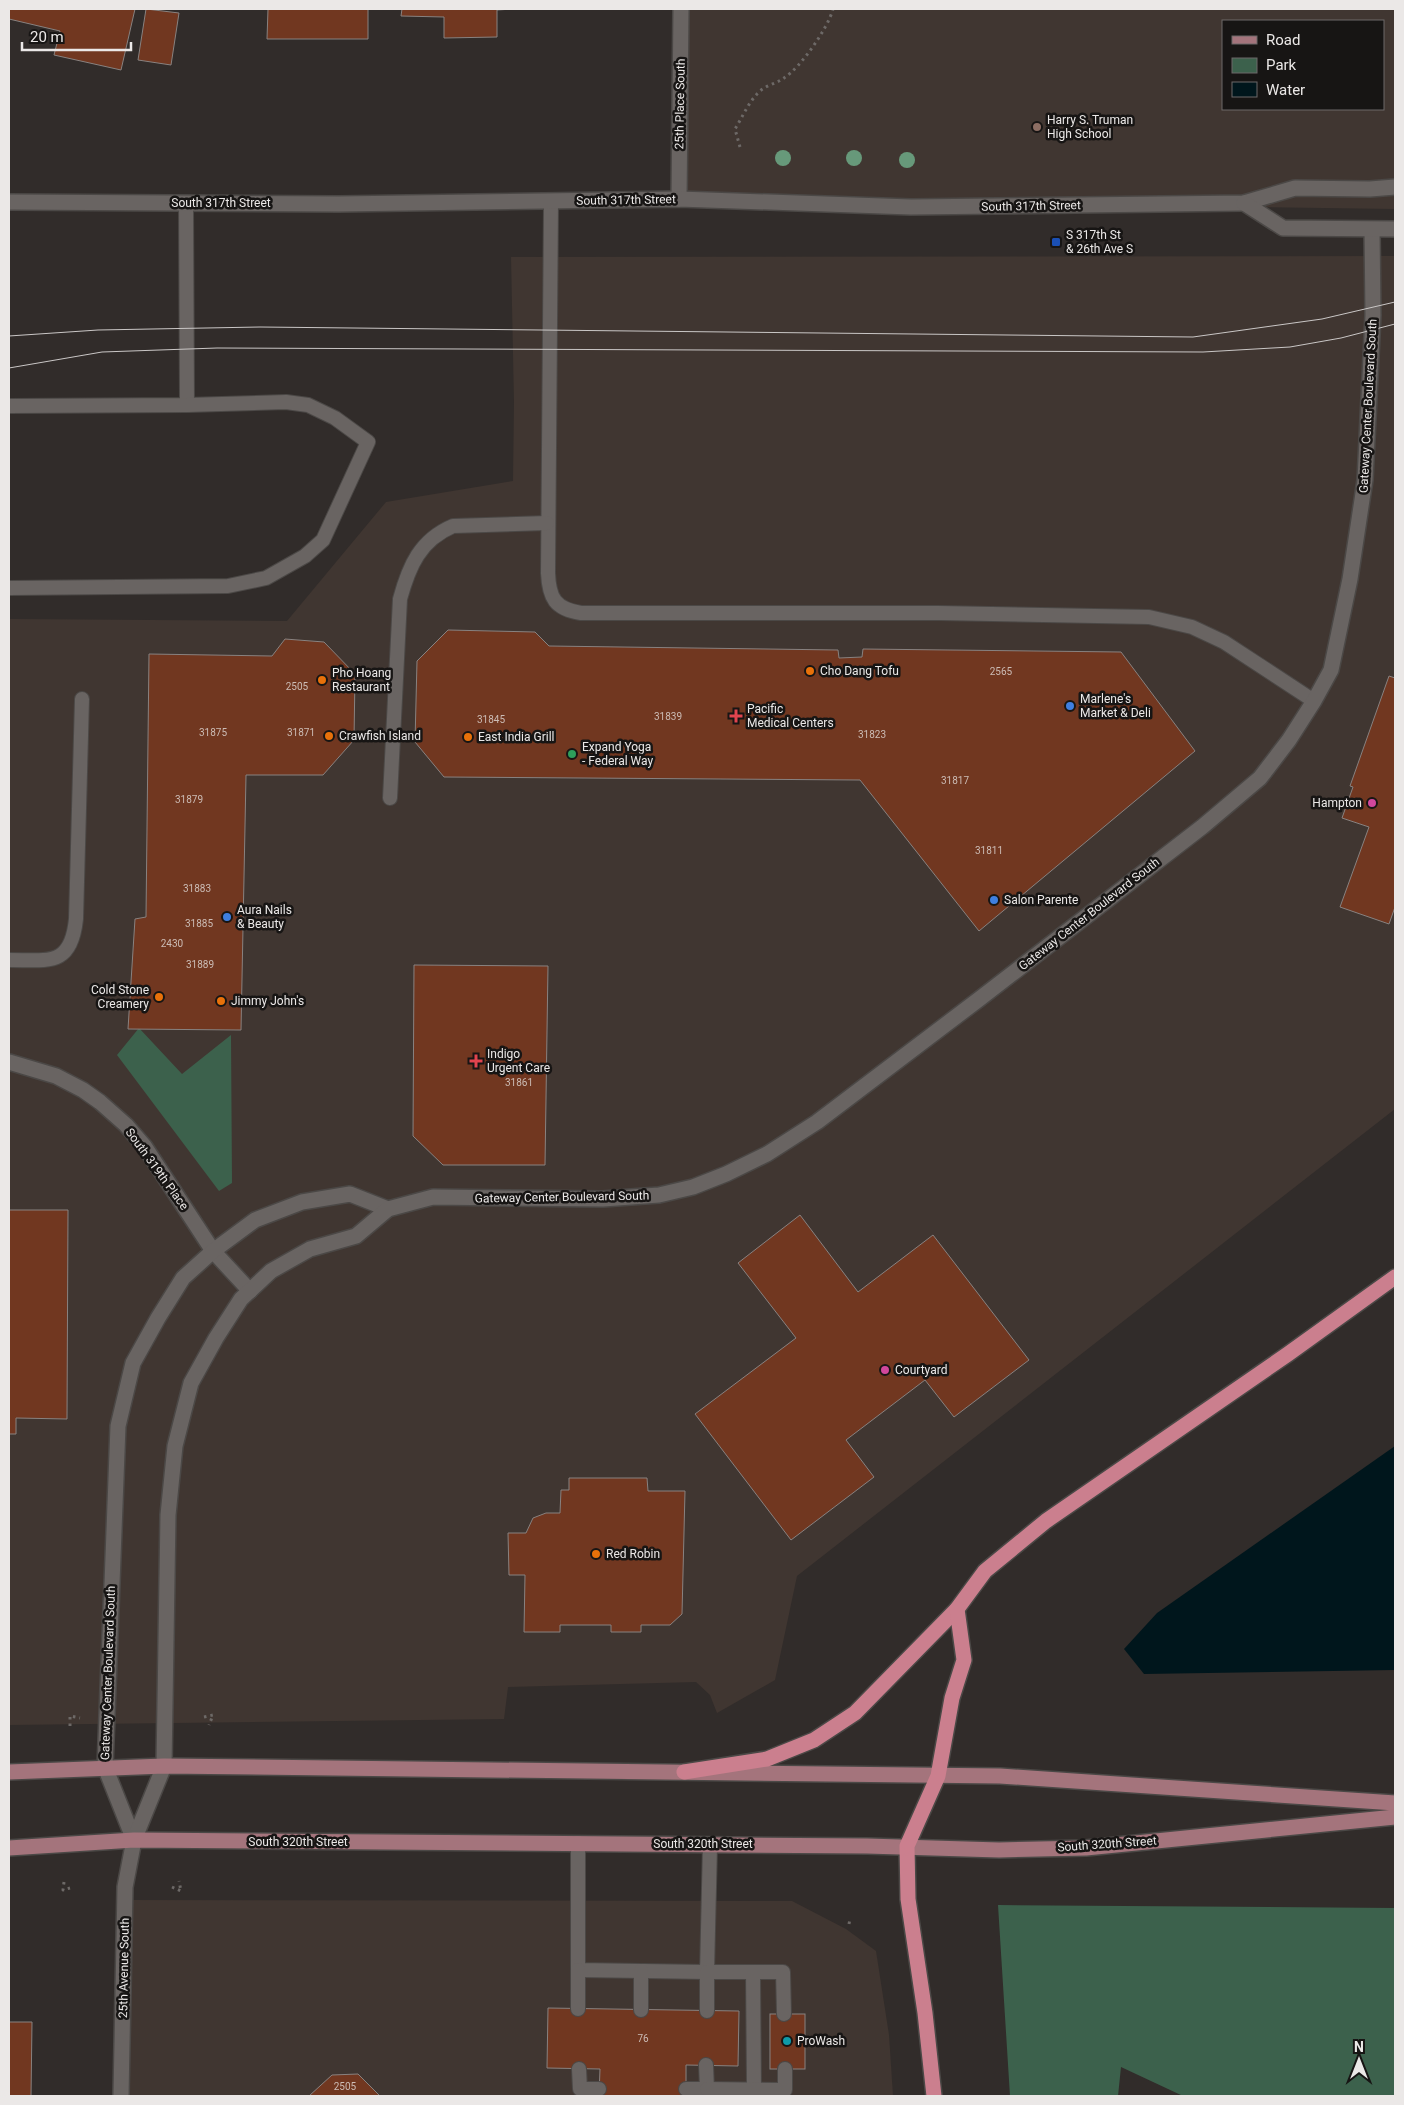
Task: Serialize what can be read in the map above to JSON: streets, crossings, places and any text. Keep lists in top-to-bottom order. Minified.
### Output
{"streets":{"main road":["South 320th Street"],"street":["25th Place South","South 317th Street","Gateway Center Boulevard South","South 319th Place","25th Avenue South"]},"crossings":[["25th Place South","South 317th Street"],["Gateway Center Boulevard South","South 319th Place"],["Gateway Center Boulevard South","South 320th Street"],["Gateway Center Boulevard South","25th Avenue South"],["South 320th Street","25th Avenue South"]],"places":{"other":["Harry S. Truman High School","Cho Dang Tofu","Pho Hoang Restaurant","Marlene's Market & Deli","Crawfish Island","East India Grill","Expand Yoga - Federal Way","Hampton","Salon Parente","Aura Nails & Beauty","Cold Stone Creamery","Jimmy John's","Courtyard","Red Robin","ProWash"],"transit":["S 317th St & 26th Ave S"],"health":["Pacific Medical Centers","Indigo Urgent Care"]},"house_numbers":["2565","2505","31839","31845","31875","31871","31823","31817","31879","31811","31883","31885","2430","31889","31861","76","2505"],"legend":["Road","Park","Water"],"scale_bar":"20 m","north":"top"}
